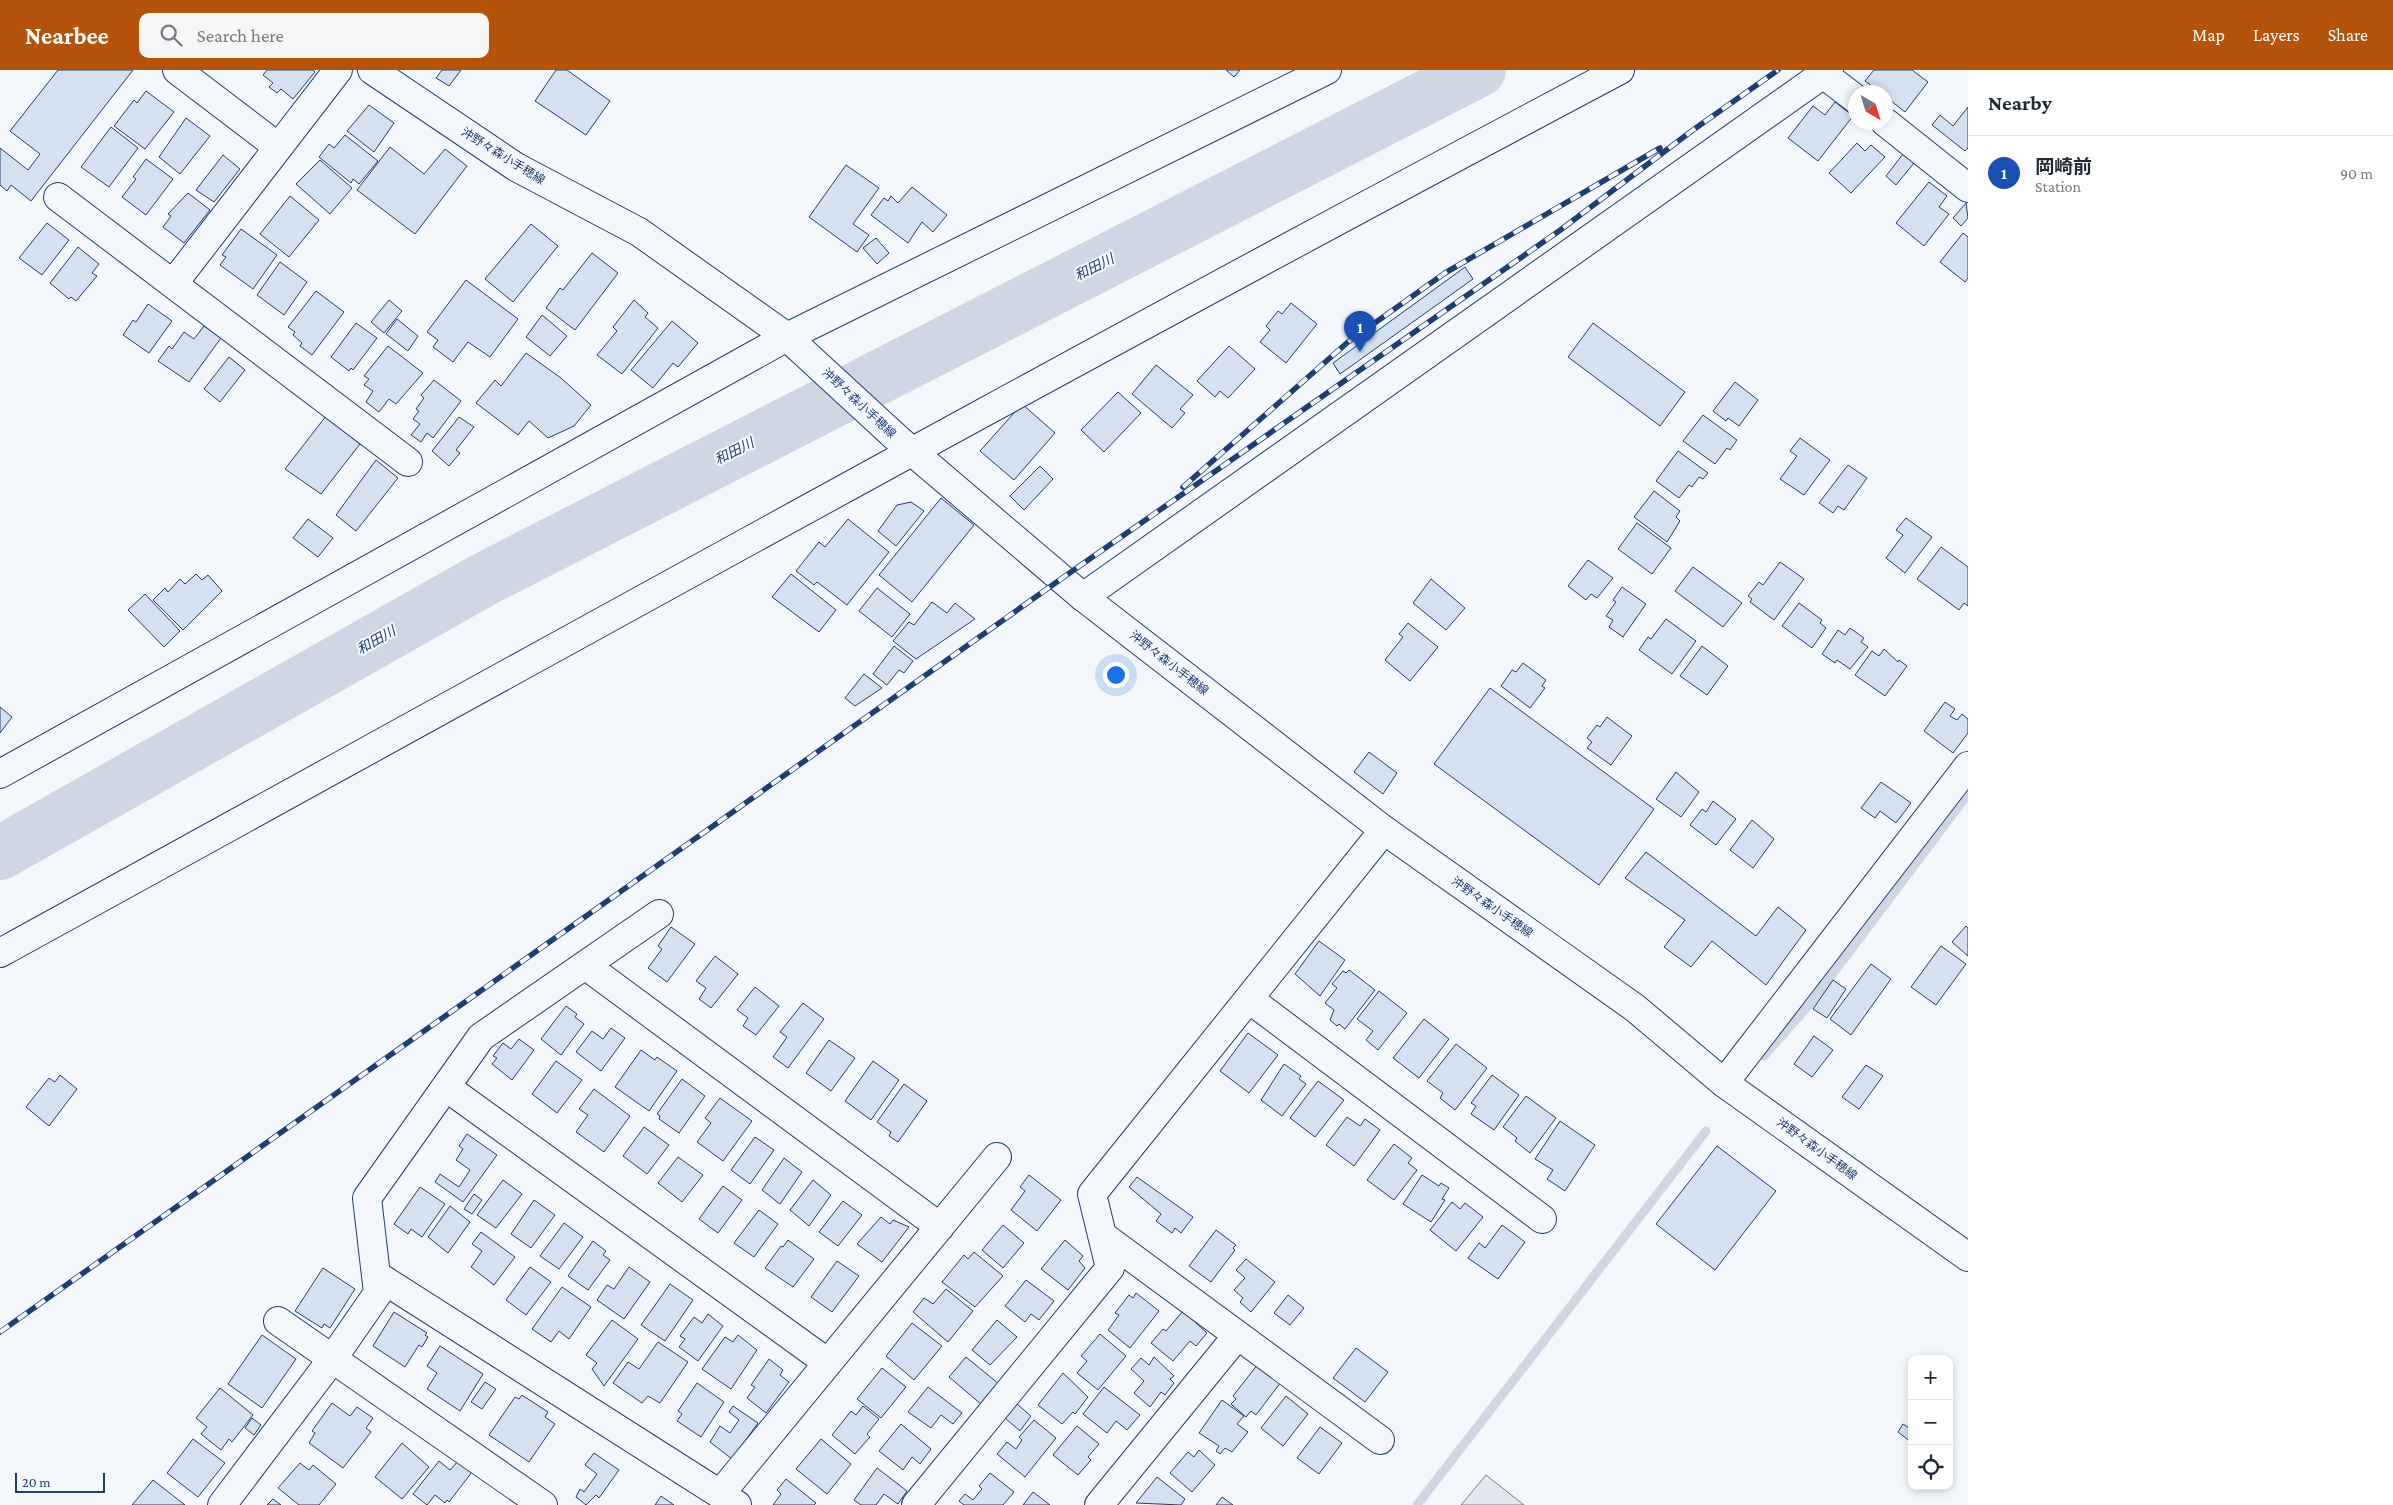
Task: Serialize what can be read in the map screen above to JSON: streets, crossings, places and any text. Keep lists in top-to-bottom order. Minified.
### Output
{"streets":{"street":["沖野々森小手穂線"]},"water":["和田川"],"scale_bar":"20 m","north":"bottom right","page":{"header":"Nearbee","search":"Search here","nav":["Map","Layers","Share"],"heading":"Nearby","list":[{"mark":"1","name":"岡崎前","note":"Station","value":"90 m"}],"pins":"1","map_buttons":["+","−"],"scale":"20 m"}}
